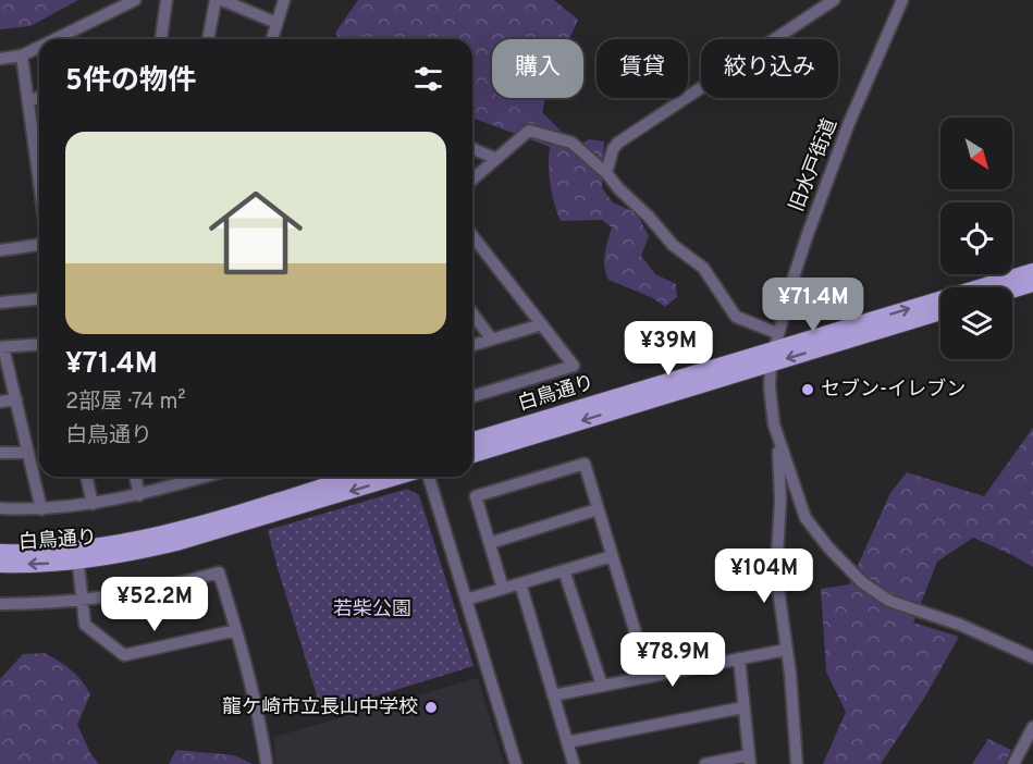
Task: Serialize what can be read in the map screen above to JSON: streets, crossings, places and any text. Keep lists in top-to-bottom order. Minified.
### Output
{"streets":{"main road":["白鳥通り"],"street":["旧水戸街道"]},"crossings":[["旧水戸街道","白鳥通り"]],"parks":["若柴公園"],"places":["セブン-イレブン","龍ケ崎市立長山中学校"],"north":"bottom right","page":{"chip":["購入","賃貸","絞り込み"],"heading":"5件の物件","list":[{"name":"¥71.4M","note":"2部屋 · 74 m² · 白鳥通り"}],"price":["¥71.4M","¥39M","¥104M","¥52.2M","¥78.9M"]}}
